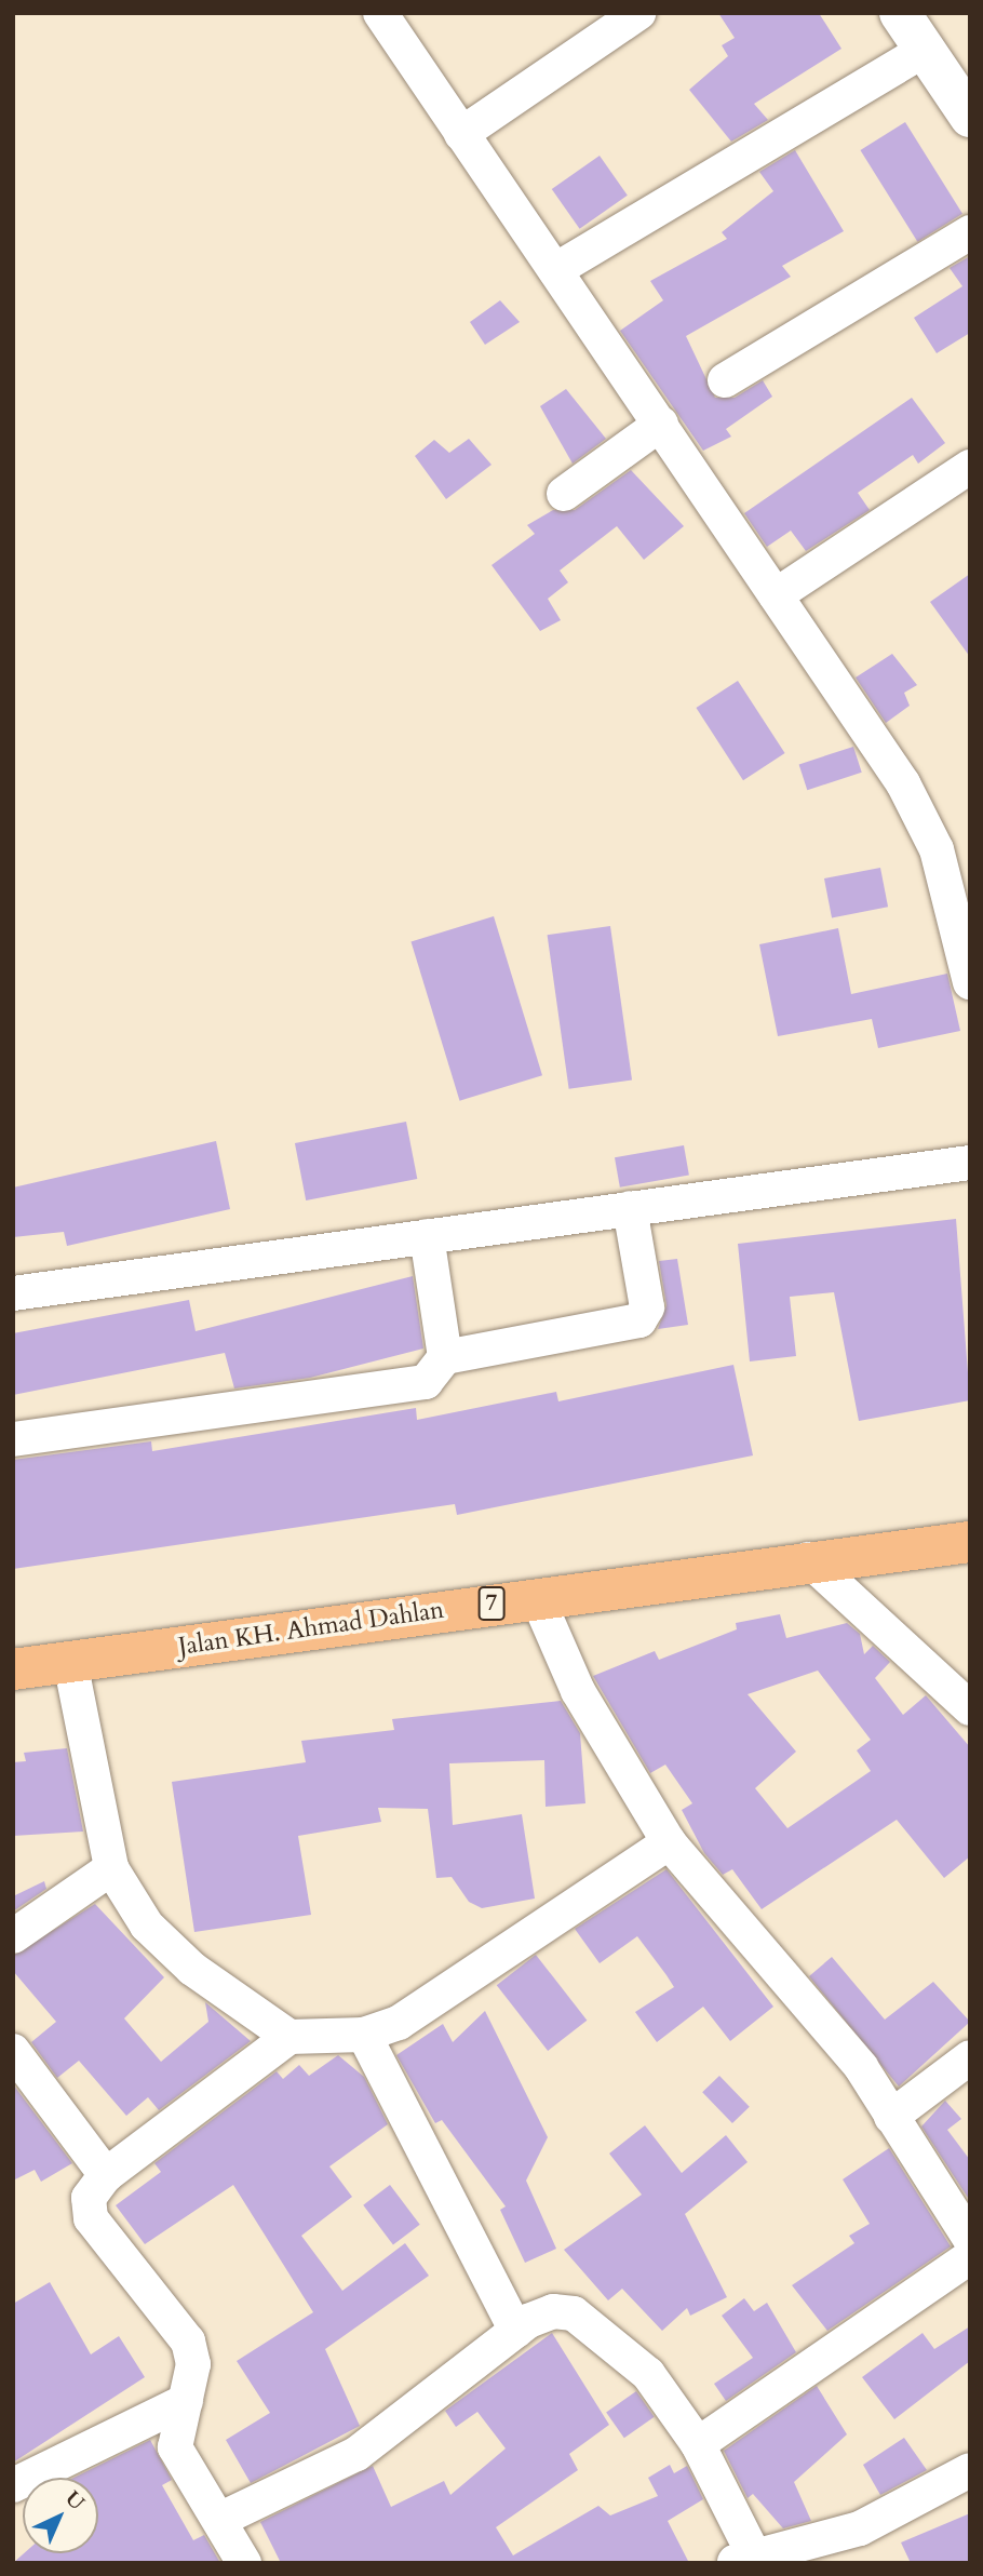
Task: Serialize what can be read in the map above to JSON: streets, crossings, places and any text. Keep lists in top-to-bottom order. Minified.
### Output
{"streets":{"highway":["7","Jalan KH. Ahmad Dahlan"]},"north":"top right"}
